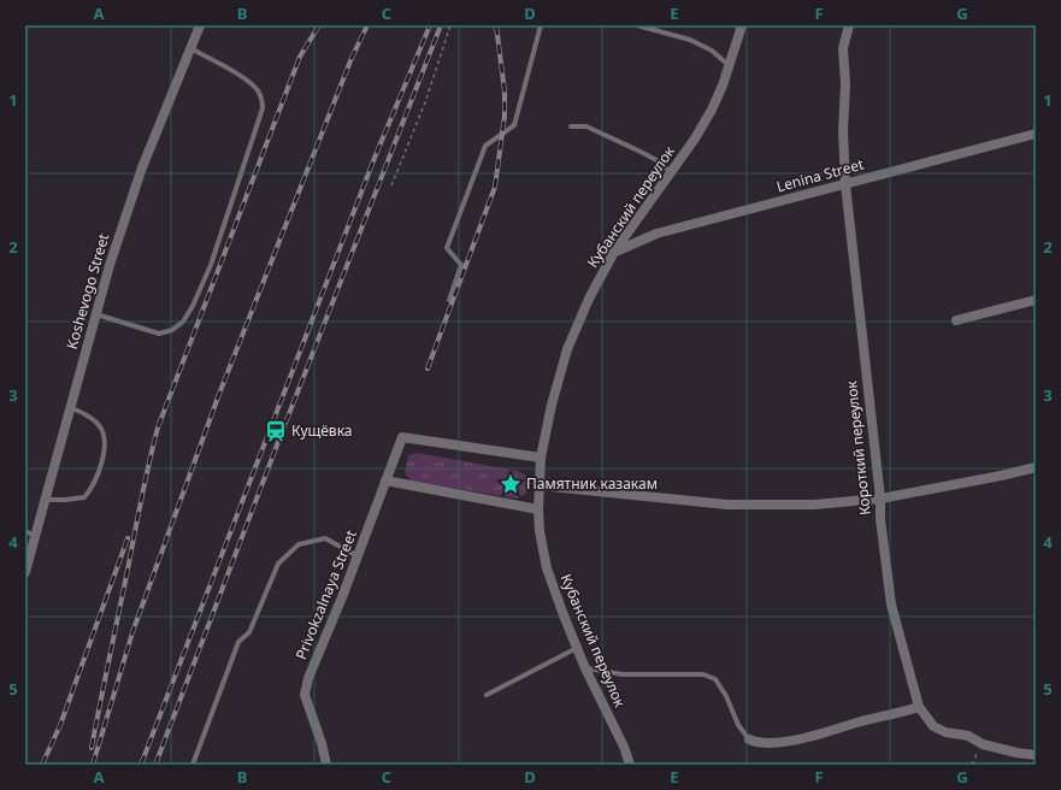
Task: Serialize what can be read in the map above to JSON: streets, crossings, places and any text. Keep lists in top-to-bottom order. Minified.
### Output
{"streets":{"street":["Lenina Street","Кубанский переулок","Koshevogo Street","Короткий переулок","Privokzalnaya Street"]},"crossings":[["Lenina Street","Кубанский переулок"],["Lenina Street","Короткий переулок"],["Кубанский переулок","Privokzalnaya Street"]],"places":{"station":["Кущёвка"],"place":["Памятник казакам"]},"grid":{"columns":["A","B","C","D","E","F","G"],"rows":["1","2","3","4","5"]}}
